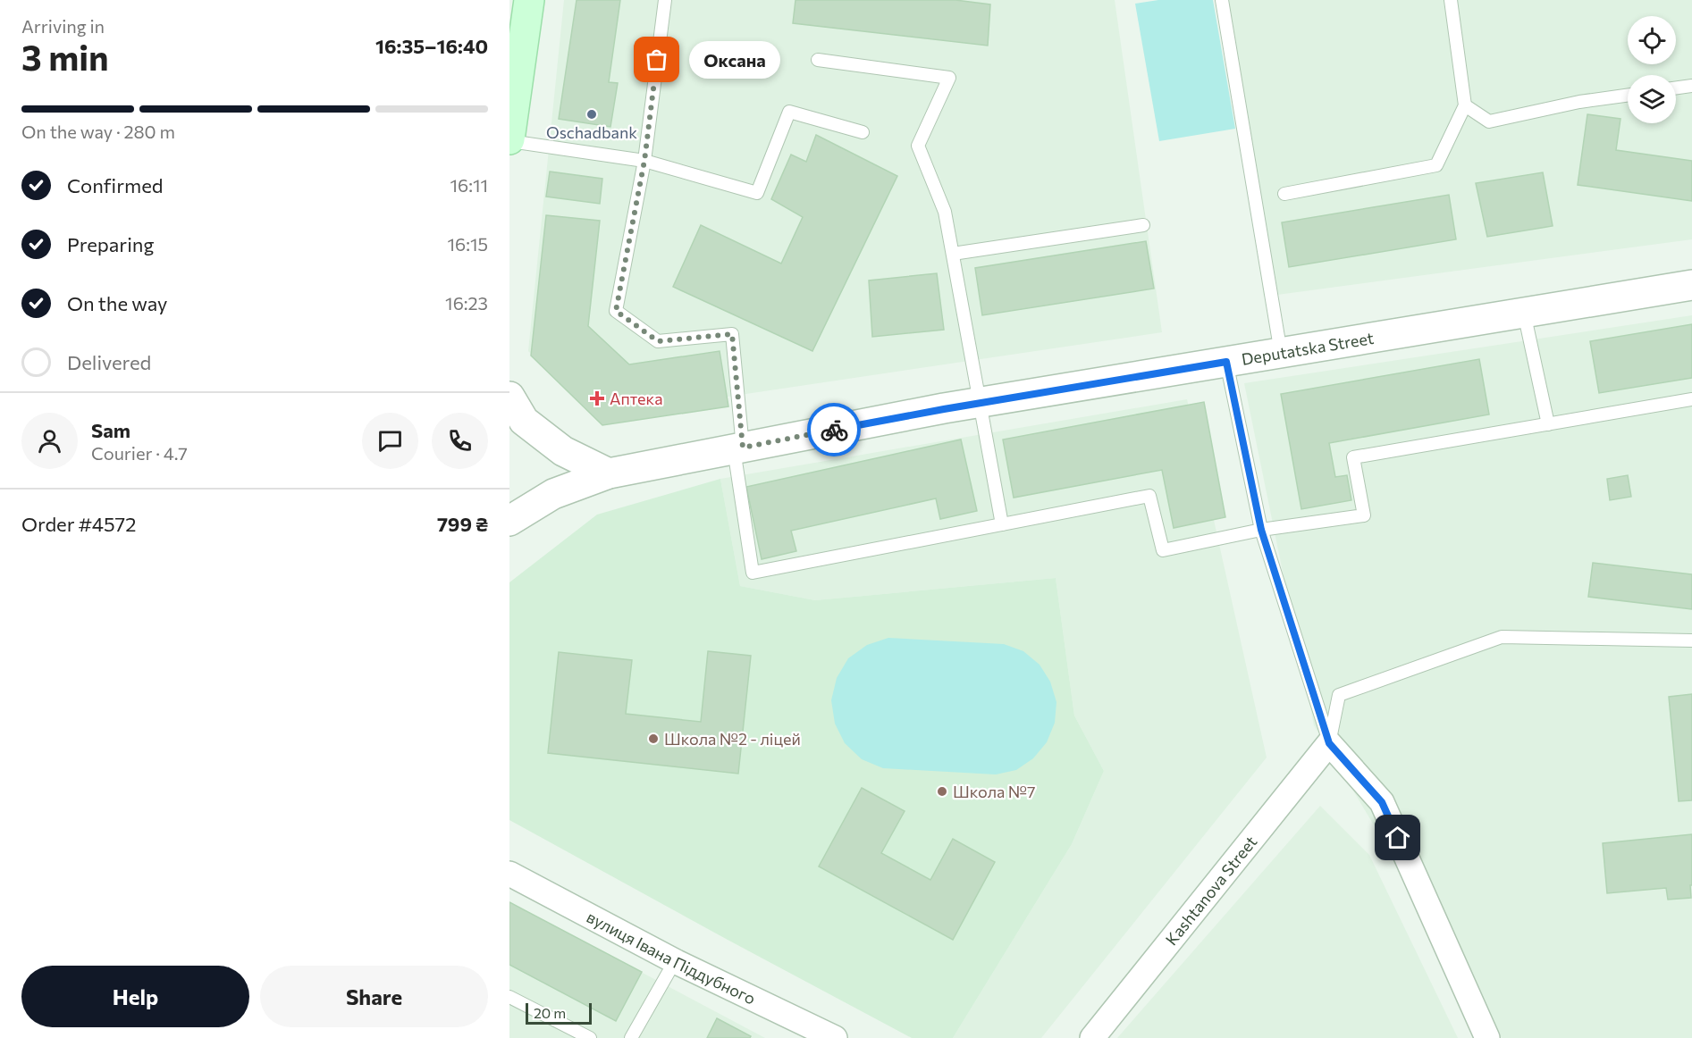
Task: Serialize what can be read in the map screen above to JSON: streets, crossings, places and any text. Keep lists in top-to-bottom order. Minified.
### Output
{"streets":{"street":["Deputatska Street","Kashtanova Street","вулиця Івана Піддубного"]},"places":{"other":["Оксана","Oschadbank","Школа №2 - ліцей","Школа №7"],"health":["Аптека"]},"scale_bar":"20 m","page":{"heading":["3 min","Arriving in","16:35–16:40"],"panel":["Sam","Courier · 4.7","Order #4572","799 ₴"],"bubble":"Оксана","bar":"On the way · 280 m","list":[["Confirmed","16:11"],["Preparing","16:15"],["On the way","16:23"],"Delivered"],"buttons":["Help","Share"],"scale":"20 m"}}
